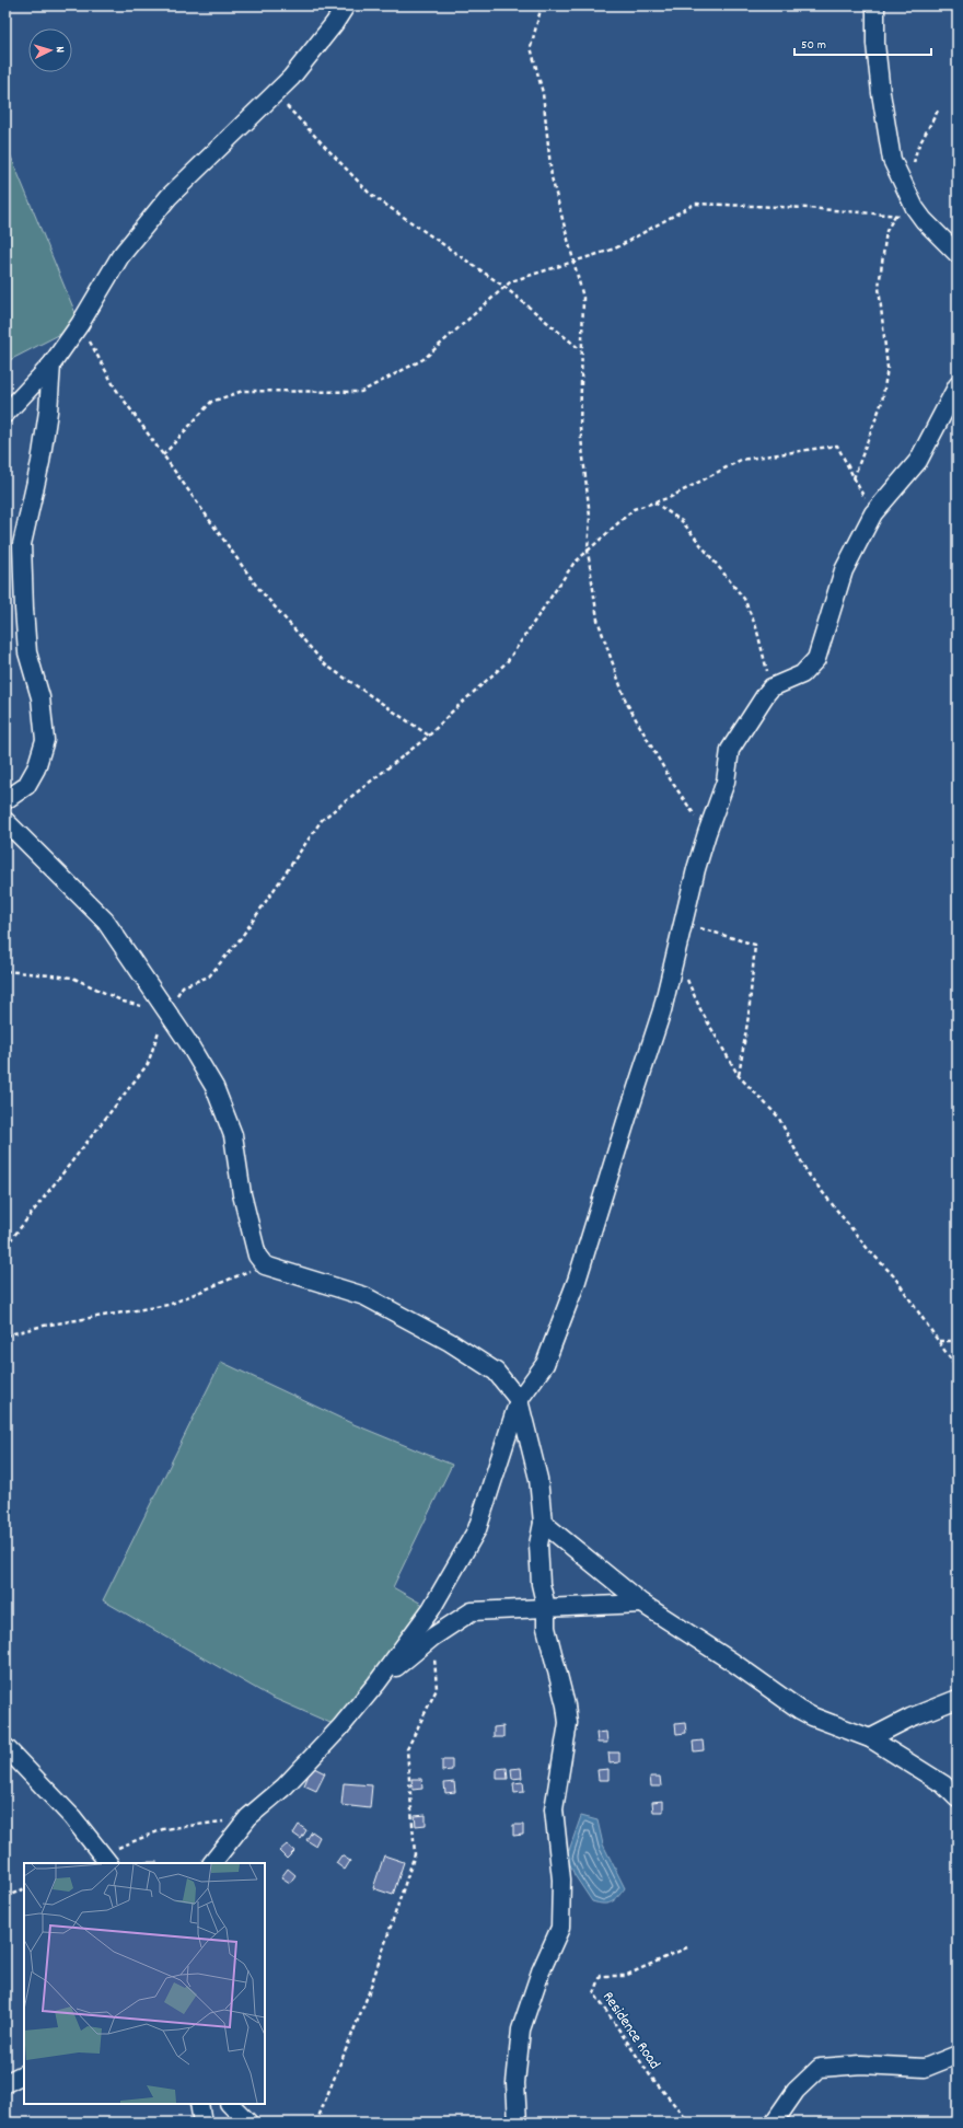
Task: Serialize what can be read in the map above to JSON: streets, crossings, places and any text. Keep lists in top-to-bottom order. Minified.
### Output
{"streets":{"path":["Residence Road"]},"scale_bar":"50 m","north":"right"}
